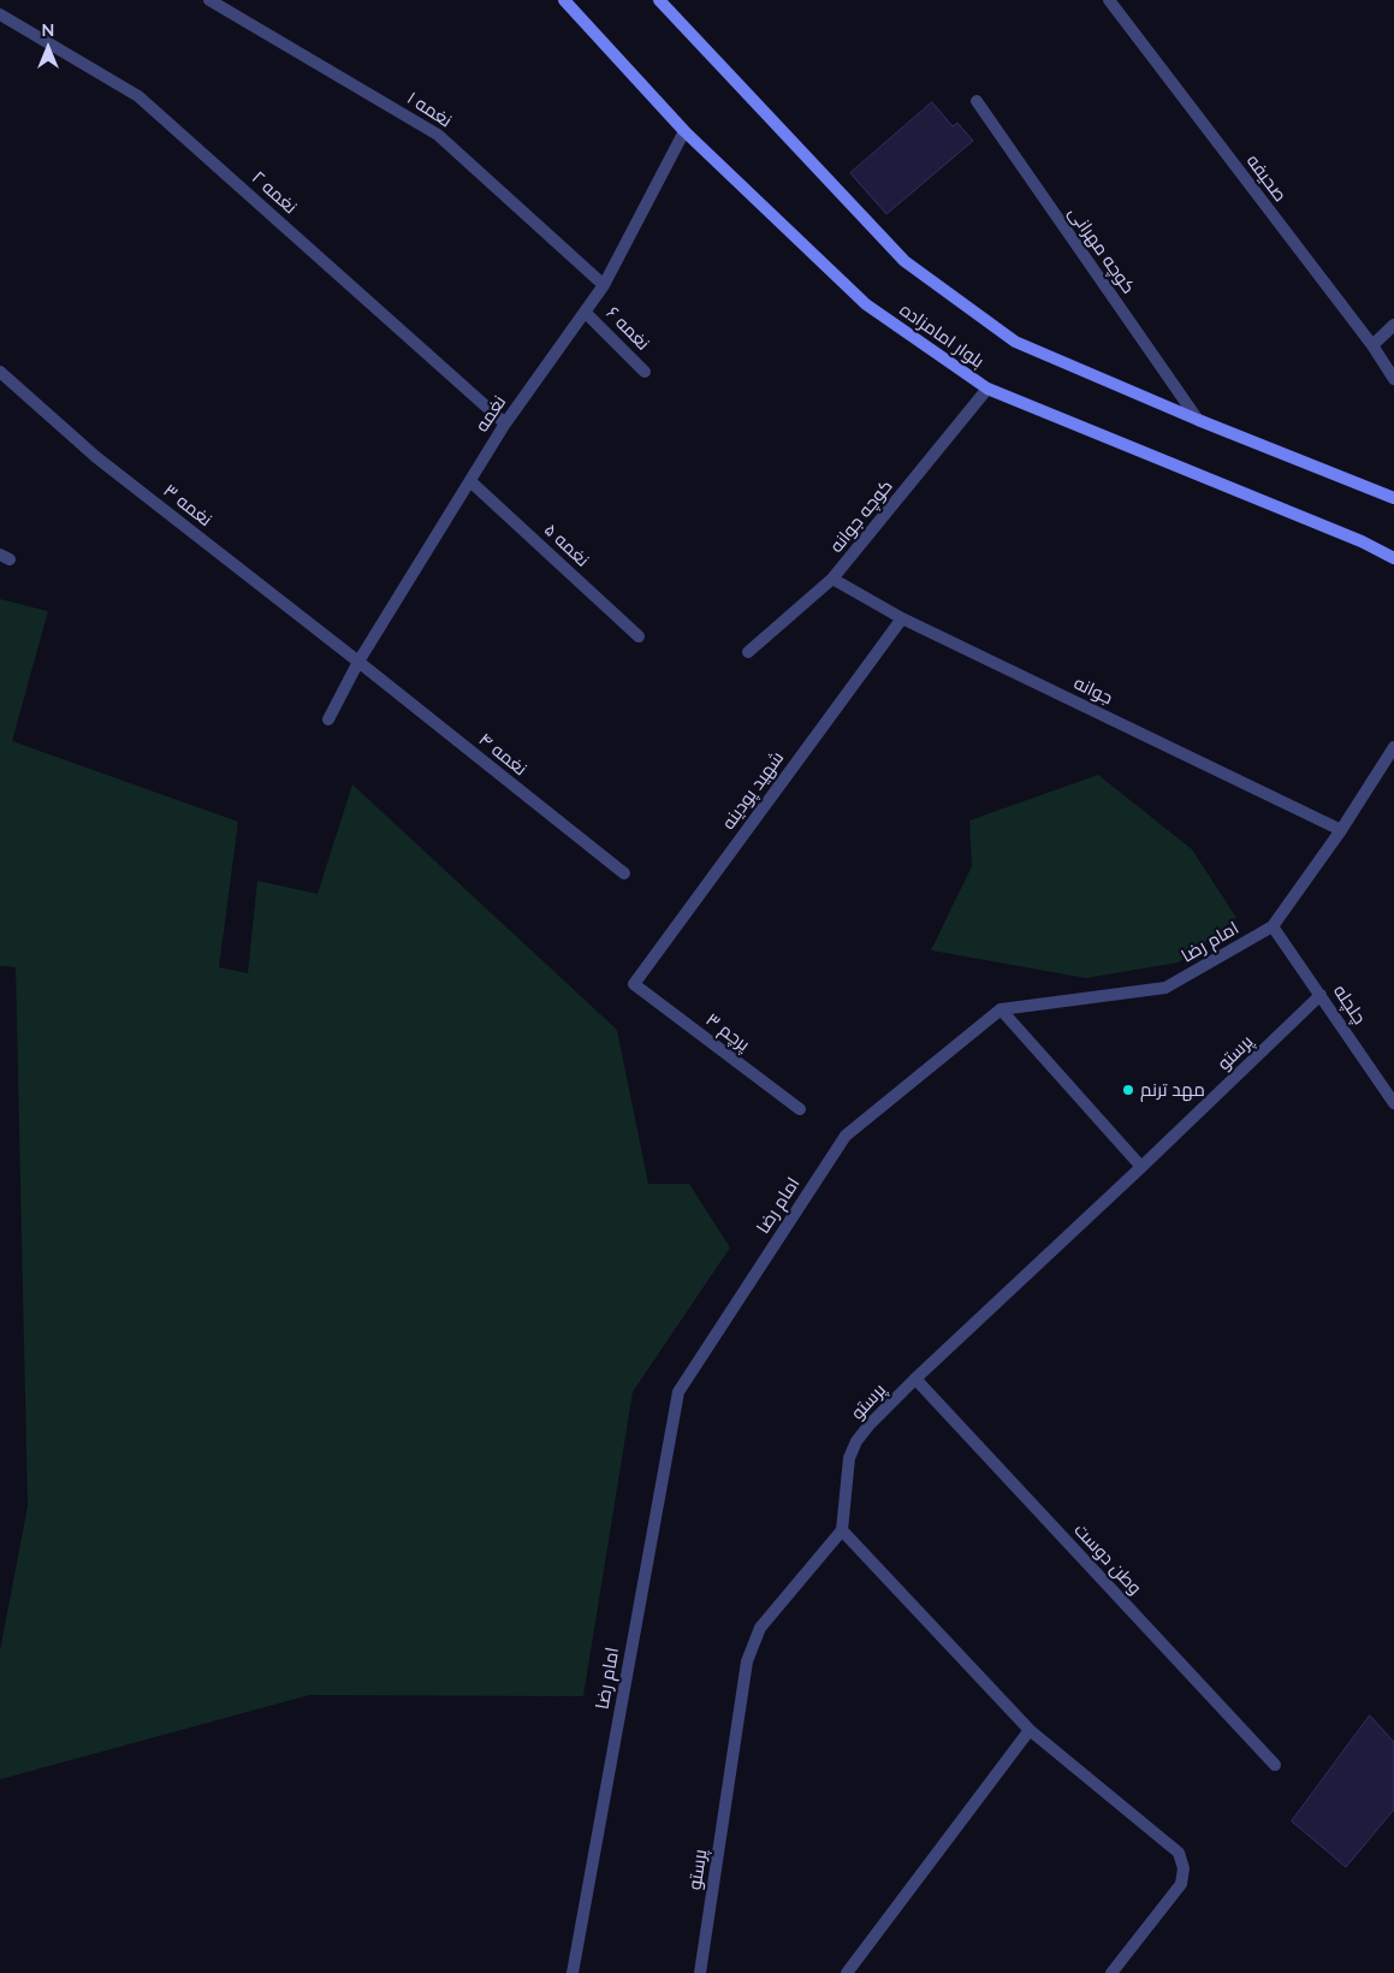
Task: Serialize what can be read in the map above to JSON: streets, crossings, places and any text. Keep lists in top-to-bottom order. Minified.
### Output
{"streets":{"main road":["بلوار امامزاده"],"street":["نغمه ۱","صحیفه","نغمه ۲","کوچه مهرانی","نغمه ۶","نغمه","نغمه ۳","کوچه جوانه","نغمه ۵","جوانه","نغمه ۴","شهید پودینه","امام رضا","چلچله","پرچم ۳","پرستو","وطن دوست"]},"crossings":[["نغمه ۱","نغمه"],["نغمه ۲","نغمه"],["کوچه مهرانی","بلوار امامزاده"],["نغمه ۶","نغمه"],["بلوار امامزاده","نغمه"],["بلوار امامزاده","کوچه جوانه"],["نغمه","نغمه ۳"],["نغمه","نغمه ۵"],["نغمه","نغمه ۴"],["نغمه ۳","نغمه ۴"],["کوچه جوانه","جوانه"],["جوانه","شهید پودینه"],["جوانه","امام رضا"],["شهید پودینه","پرچم ۳"],["امام رضا","چلچله"],["چلچله","پرستو"],["پرستو","وطن دوست"]],"places":["مهد ترنم"],"north":"top"}
